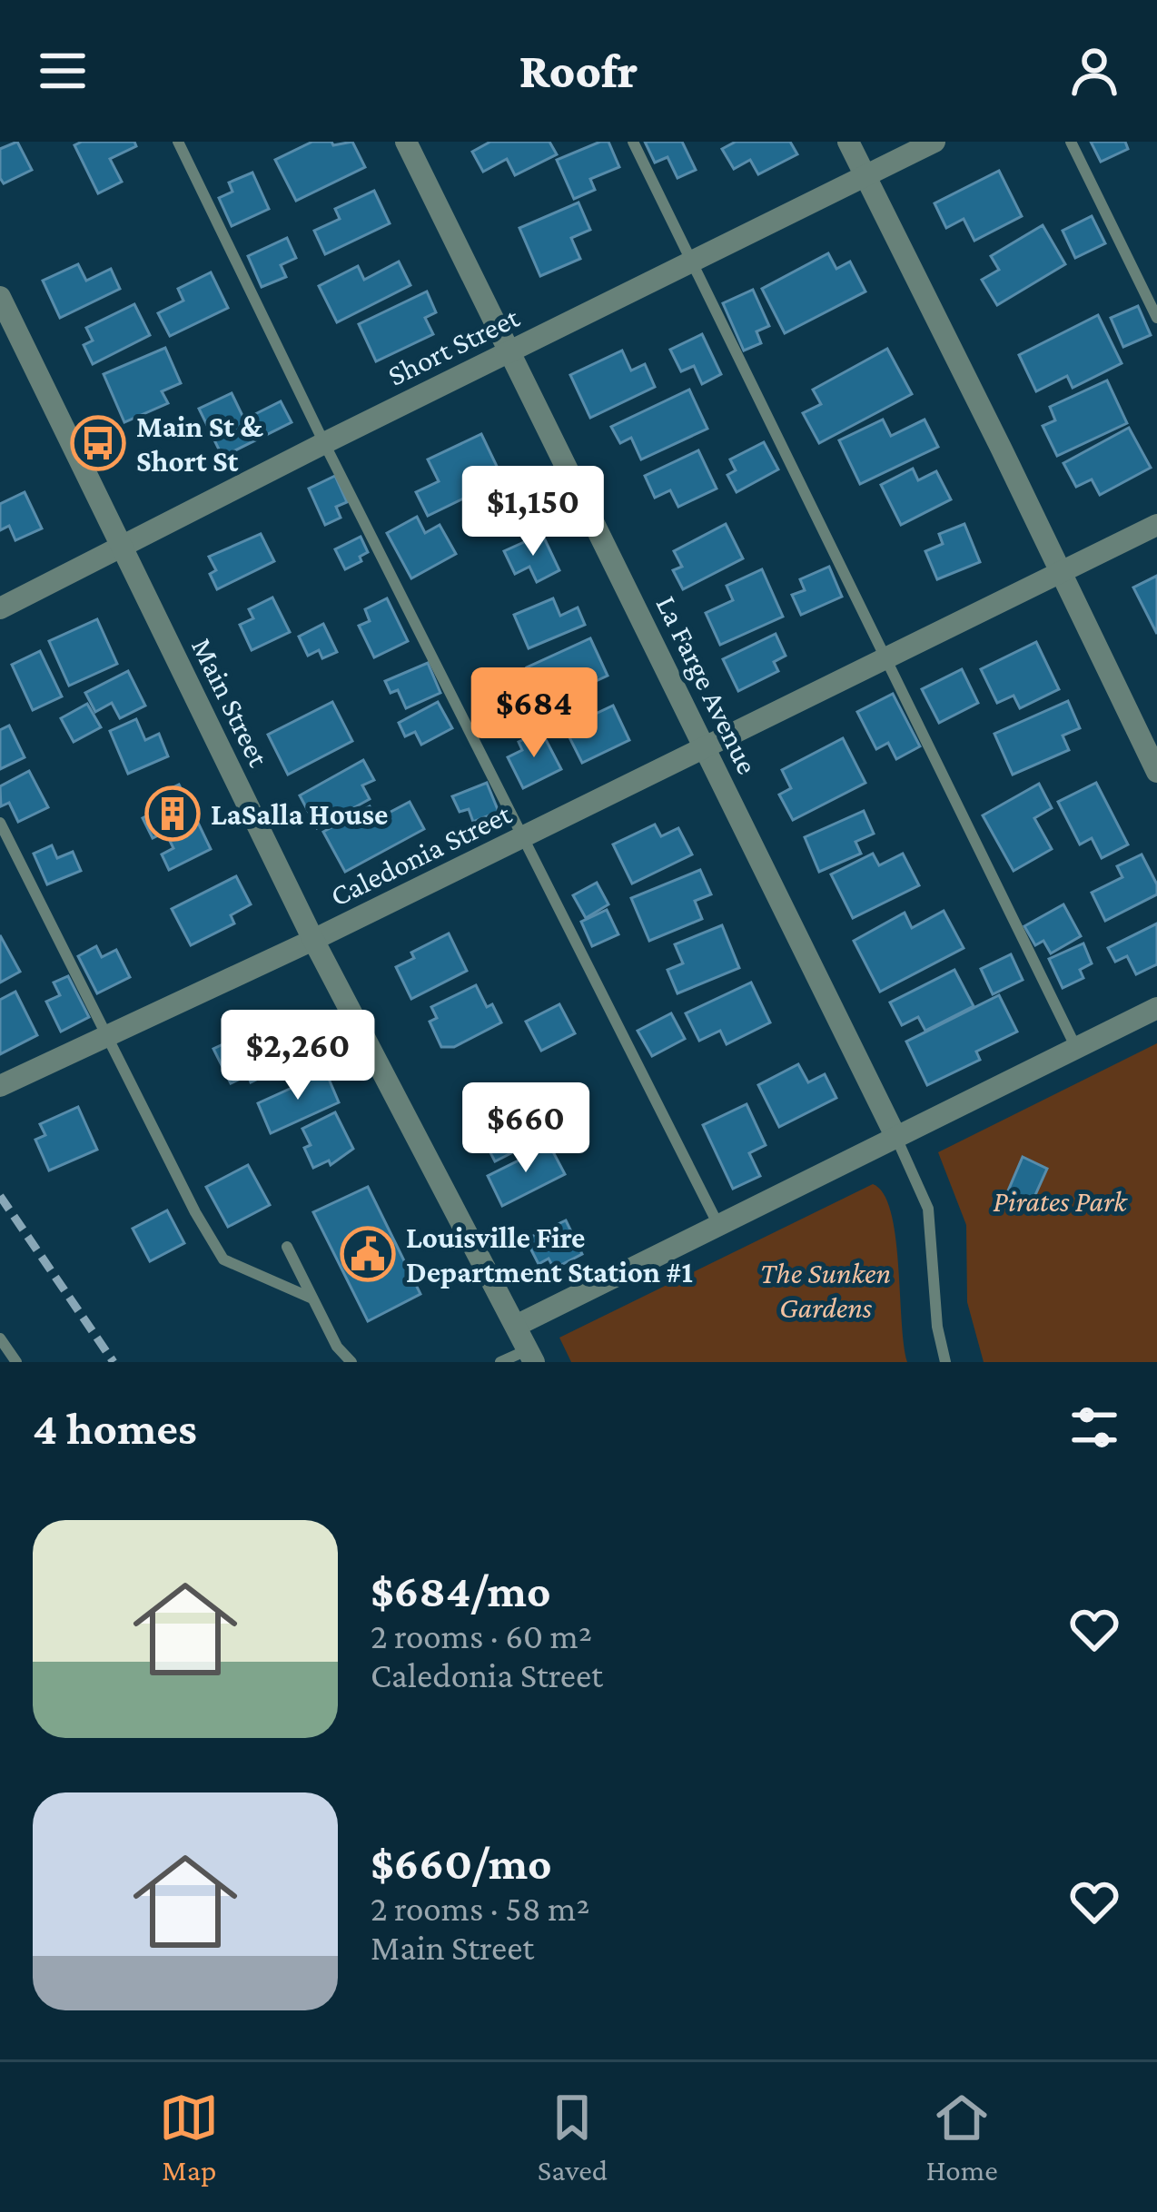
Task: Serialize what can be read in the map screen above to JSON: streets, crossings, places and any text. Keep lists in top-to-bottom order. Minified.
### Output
{"streets":{"street":["Short Street","La Farge Avenue","Main Street","Caledonia Street"]},"crossings":[["Short Street","La Farge Avenue"],["Short Street","Main Street"],["La Farge Avenue","Caledonia Street"],["Main Street","Caledonia Street"]],"parks":["Pirates Park","The Sunken Gardens"],"places":{"bus stop":["Main St & Short St"],"building":["LaSalla House"],"public building":["Louisville Fire Department Station #1"]},"page":{"header":"Roofr","price":["$1,150","$684","$2,260","$660"],"heading":"4 homes","list":[{"name":"$684/mo","note":"2 rooms · 60 m² · Caledonia Street"},{"name":"$660/mo","note":"2 rooms · 58 m² · Main Street"}],"tabs":["Map","Saved","Home"]}}
